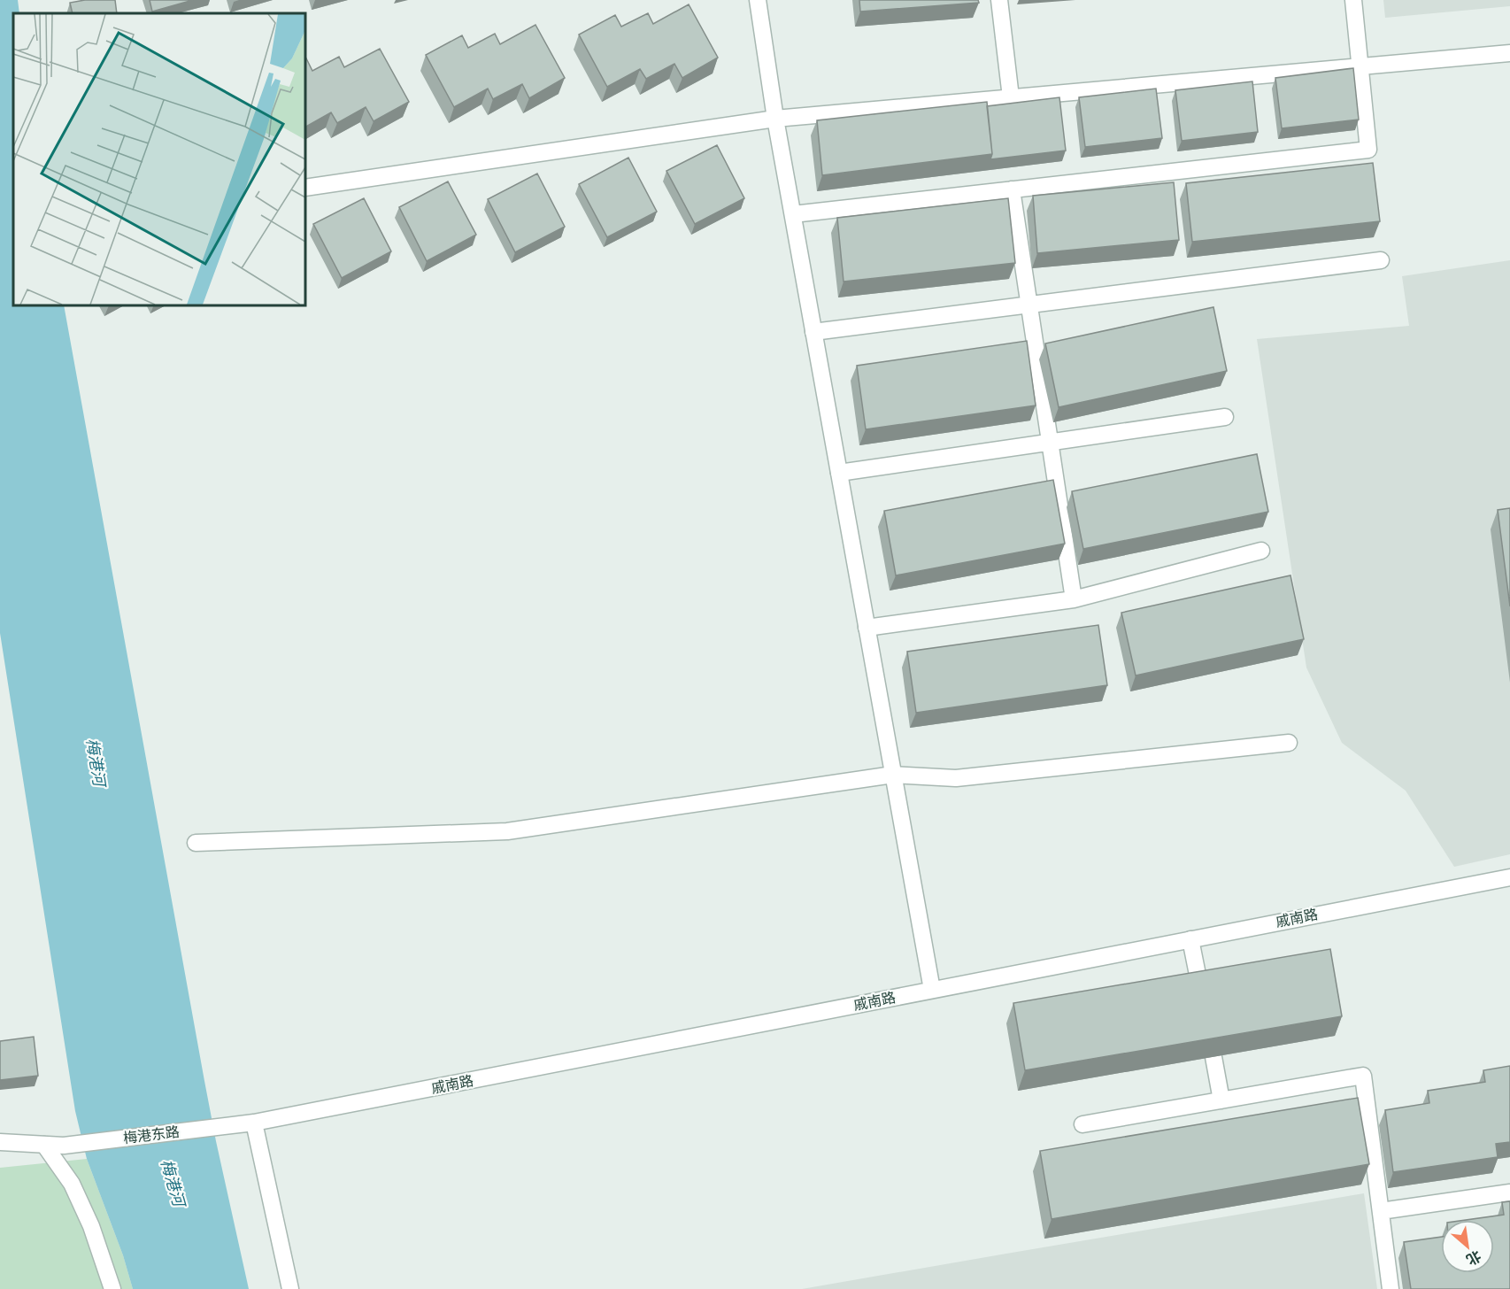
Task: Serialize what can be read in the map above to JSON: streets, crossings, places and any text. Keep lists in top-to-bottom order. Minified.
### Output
{"streets":{"street":["戚南路","梅港东路"]},"crossings":[["戚南路","梅港东路"]],"water":["梅港河"],"north":"bottom right"}
